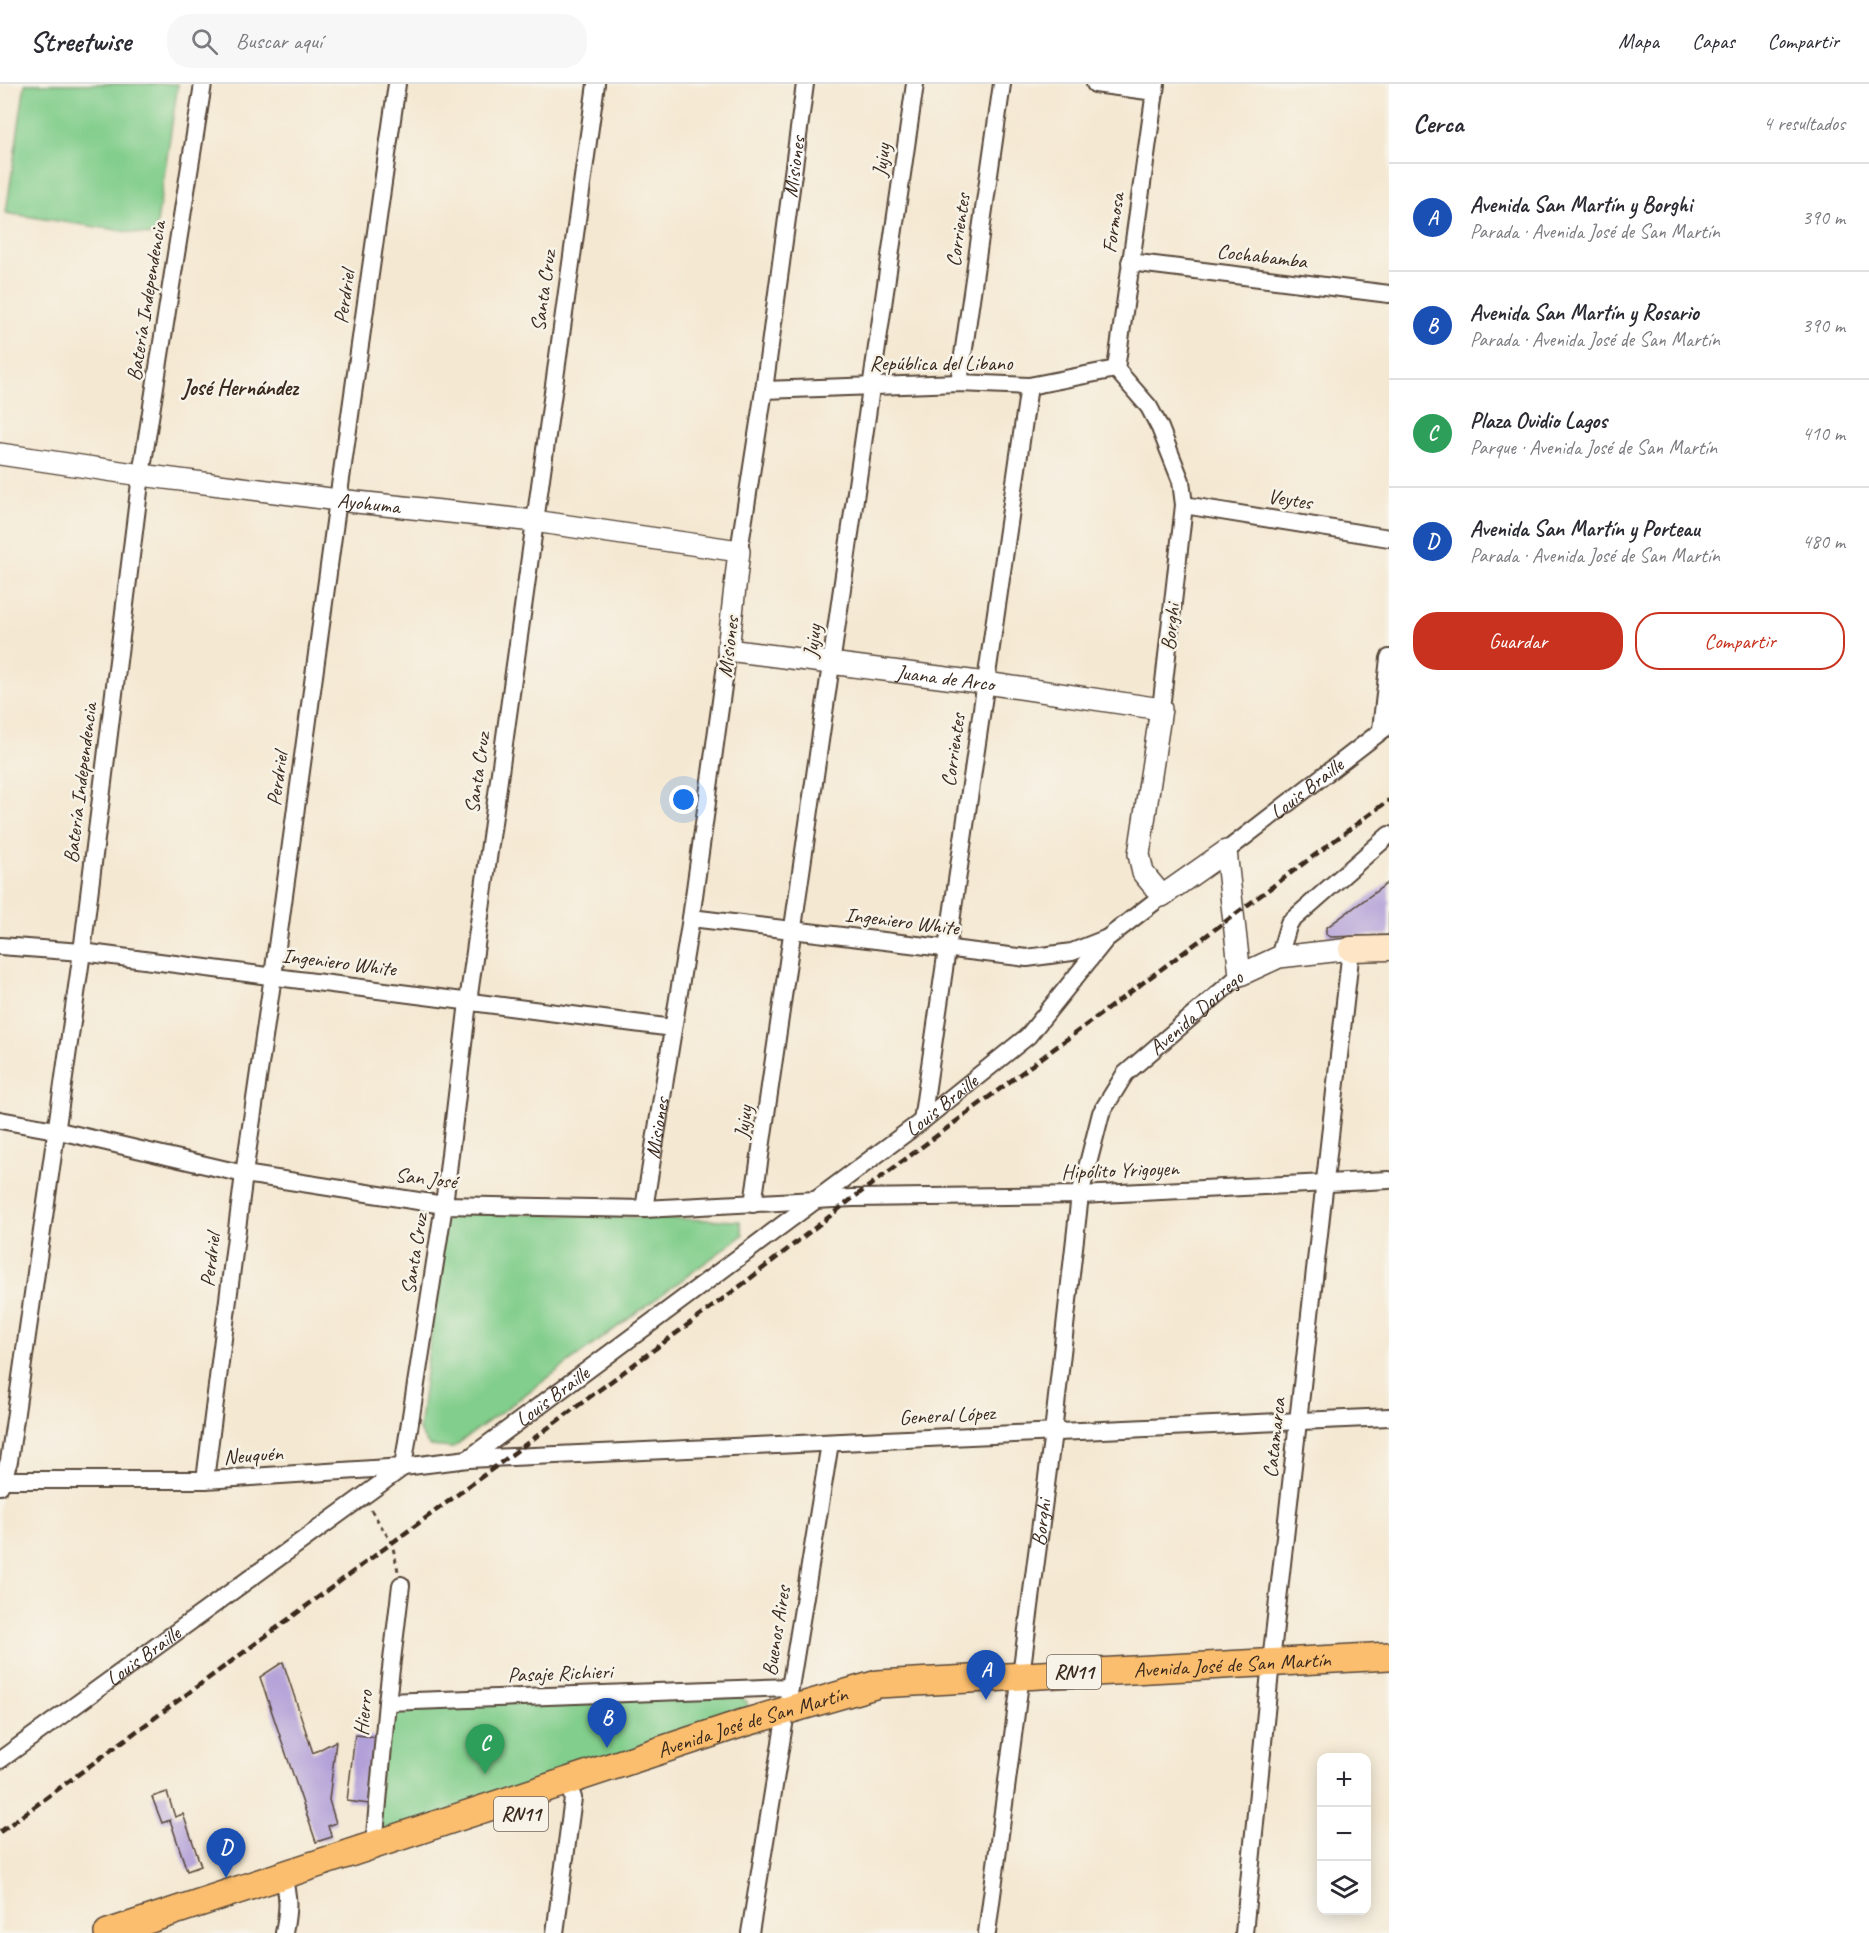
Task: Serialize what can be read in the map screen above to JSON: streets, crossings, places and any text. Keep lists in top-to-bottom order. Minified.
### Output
{"streets":{"main road":["Avenida Dorrego","Avenida José de San Martín","RN11"],"street":["Jujuy","Misiones","Formosa","Corrientes","Cochabamba","Santa Cruz","Perdriel","Batería Independencia","República del Libano","Veytes","Ayohuma","Borghi","Juana de Arco","Louis Braille","Ingeniero White","Hipólito Yrigoyen","San José","General López","Catamarca","Neuquén","Buenos Aires","Pasaje Richieri","Hierro"]},"crossings":[["Jujuy","República del Libano"],["Jujuy","Juana de Arco"],["Jujuy","Ingeniero White"],["Jujuy","San José"],["Misiones","República del Libano"],["Misiones","Ayohuma"],["Misiones","Juana de Arco"],["Misiones","Ingeniero White"],["Misiones","San José"],["Formosa","Cochabamba"],["Formosa","República del Libano"],["Formosa","Borghi"],["Corrientes","República del Libano"],["Corrientes","Juana de Arco"],["Corrientes","Louis Braille"],["Corrientes","Ingeniero White"],["Santa Cruz","Ayohuma"],["Santa Cruz","Louis Braille"],["Santa Cruz","Ingeniero White"],["Santa Cruz","San José"],["Santa Cruz","Neuquén"],["Perdriel","Ayohuma"],["Perdriel","Ingeniero White"],["Perdriel","San José"],["Perdriel","Neuquén"],["Batería Independencia","Ayohuma"],["Batería Independencia","Ingeniero White"],["Batería Independencia","San José"],["Batería Independencia","Neuquén"],["República del Libano","Borghi"],["Veytes","Borghi"],["Borghi","Juana de Arco"],["Borghi","Louis Braille"],["Borghi","Avenida Dorrego"],["Borghi","Hipólito Yrigoyen"],["Borghi","General López"],["Borghi","Avenida José de San Martín"],["Louis Braille","Ingeniero White"],["Louis Braille","San José"],["Louis Braille","Neuquén"],["Avenida Dorrego","Catamarca"],["Hipólito Yrigoyen","San José"],["Hipólito Yrigoyen","Catamarca"],["General López","Catamarca"],["General López","Neuquén"],["General López","Buenos Aires"],["Catamarca","Avenida José de San Martín"],["Buenos Aires","Avenida José de San Martín"],["Buenos Aires","Pasaje Richieri"],["Avenida José de San Martín","Pasaje Richieri"],["Avenida José de San Martín","Hierro"],["Pasaje Richieri","Hierro"]],"districts":["José Hernández"],"page":{"header":"Streetwise","search":"Buscar aquí","nav":["Mapa","Capas","Compartir"],"heading":["Cerca","4 resultados"],"list":[{"mark":"A","name":"Avenida San Martín y Borghi","note":"Parada · Avenida José de San Martín","value":"390 m"},{"mark":"B","name":"Avenida San Martín y Rosario","note":"Parada · Avenida José de San Martín","value":"390 m"},{"mark":"C","name":"Plaza Ovidio Lagos","note":"Parque · Avenida José de San Martín","value":"410 m"},{"mark":"D","name":"Avenida San Martín y Porteau","note":"Parada · Avenida José de San Martín","value":"480 m"}],"buttons":["Guardar","Compartir"],"pins":["A","B","C","D"],"map_buttons":["+","−"]}}
